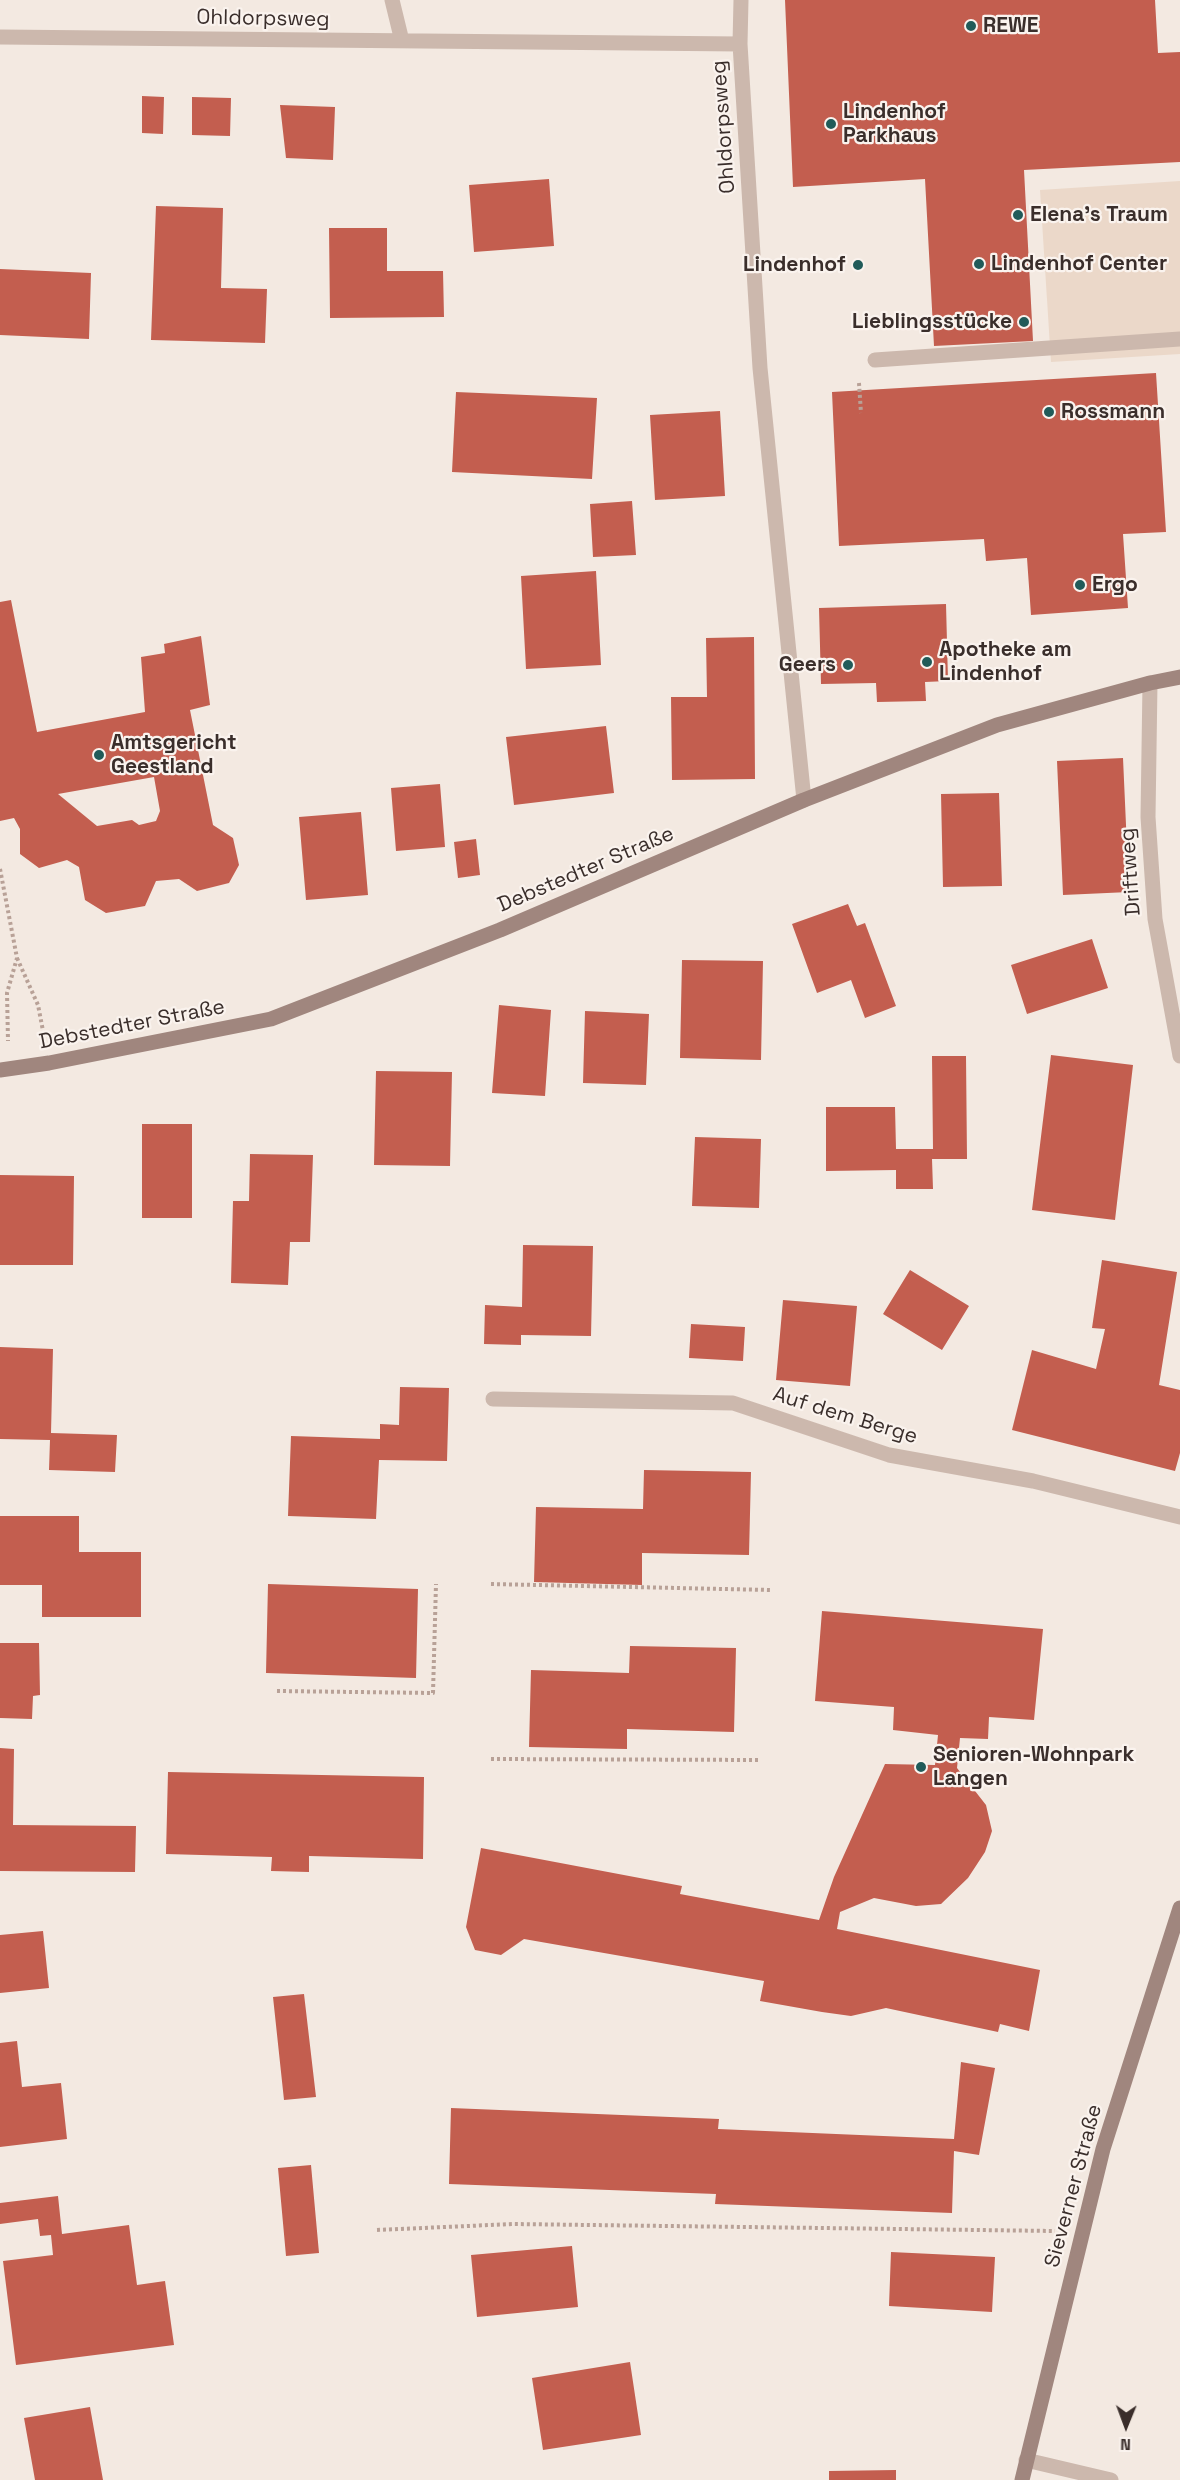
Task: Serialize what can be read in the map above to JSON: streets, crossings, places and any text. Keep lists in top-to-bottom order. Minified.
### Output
{"streets":{"main road":["Debstedter Straße","Sieverner Straße"],"street":["Ohldorpsweg","Driftweg","Auf dem Berge"]},"crossings":[["Ohldorpsweg","Debstedter Straße"],["Debstedter Straße","Driftweg"]],"places":["REWE","Lindenhof Parkhaus","Elena's Traum","Lindenhof Center","Lindenhof","Lieblingsstücke","Rossmann","Ergo","Apotheke am Lindenhof","Geers","Amtsgericht Geestland","Senioren-Wohnpark Langen"],"north":"bottom"}
